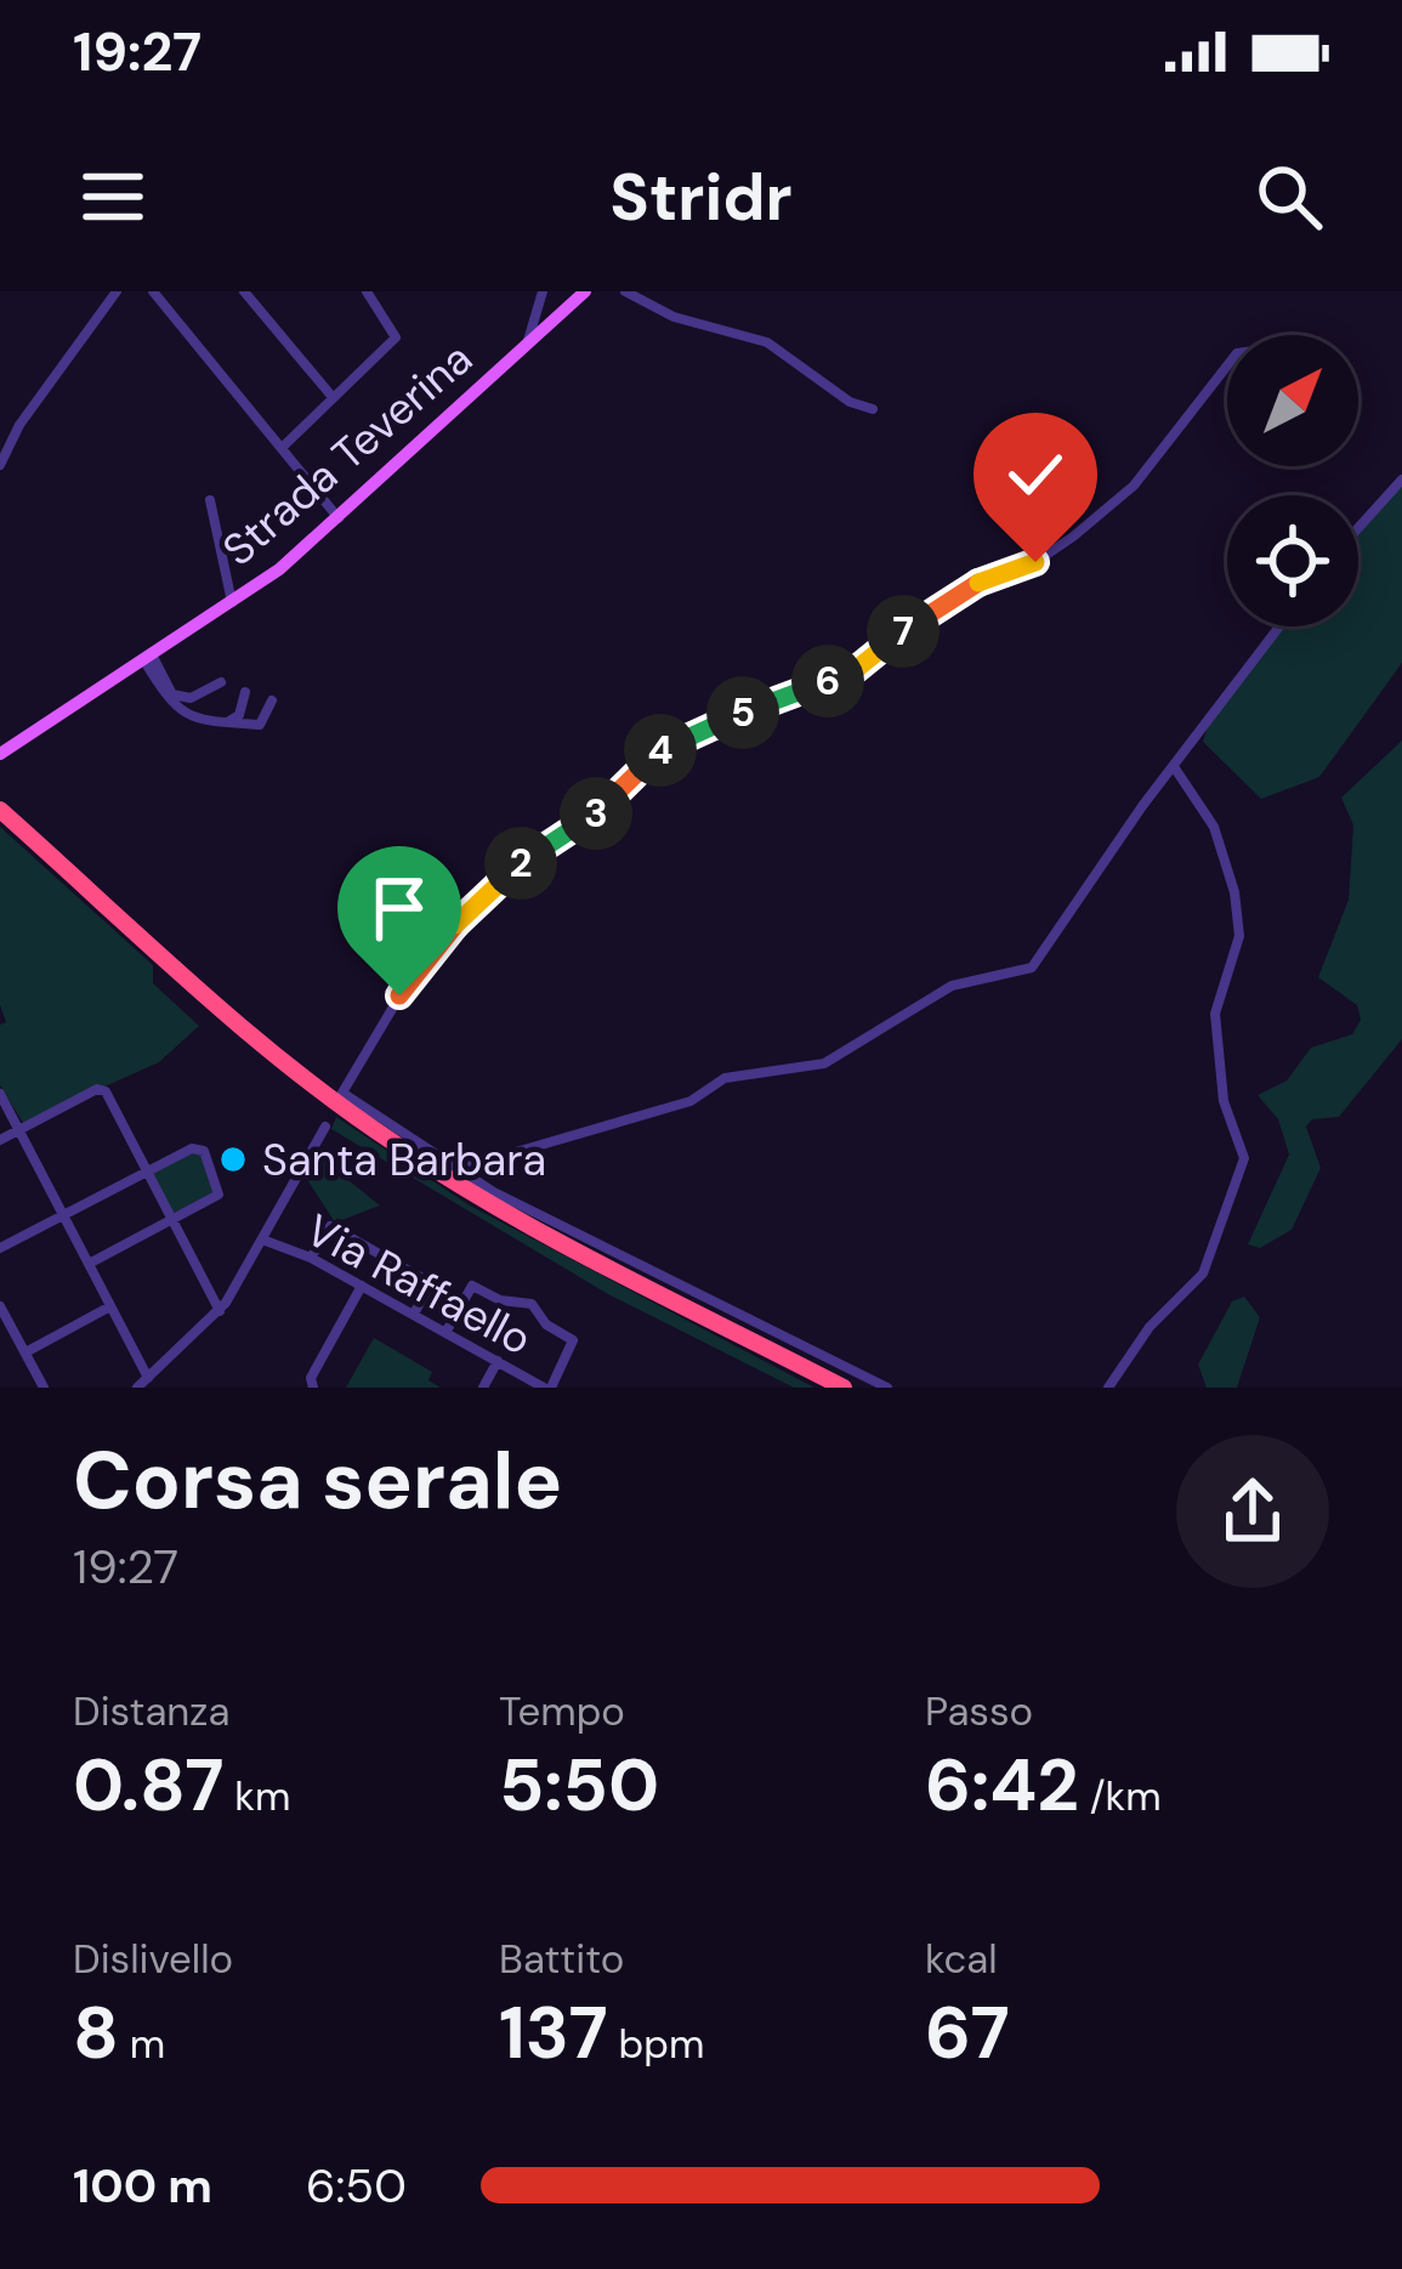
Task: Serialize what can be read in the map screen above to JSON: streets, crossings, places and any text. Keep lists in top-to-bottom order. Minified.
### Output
{"streets":{"main road":["Strada Teverina"],"street":["Via Raffaello"]},"places":["Santa Barbara"],"north":"top right","page":{"status":"19:27","header":"Stridr","pins":["7","6","5","4","3","2"],"heading":["Corsa serale","19:27"],"stats":[["Distanza","0.87 km"],["Tempo","5:50"],["Passo","6:42 /km"],["Dislivello","8 m"],["Battito","137 bpm"],["kcal","67"]],"list":[{"name":"100 m","note":"6:50"}]}}
